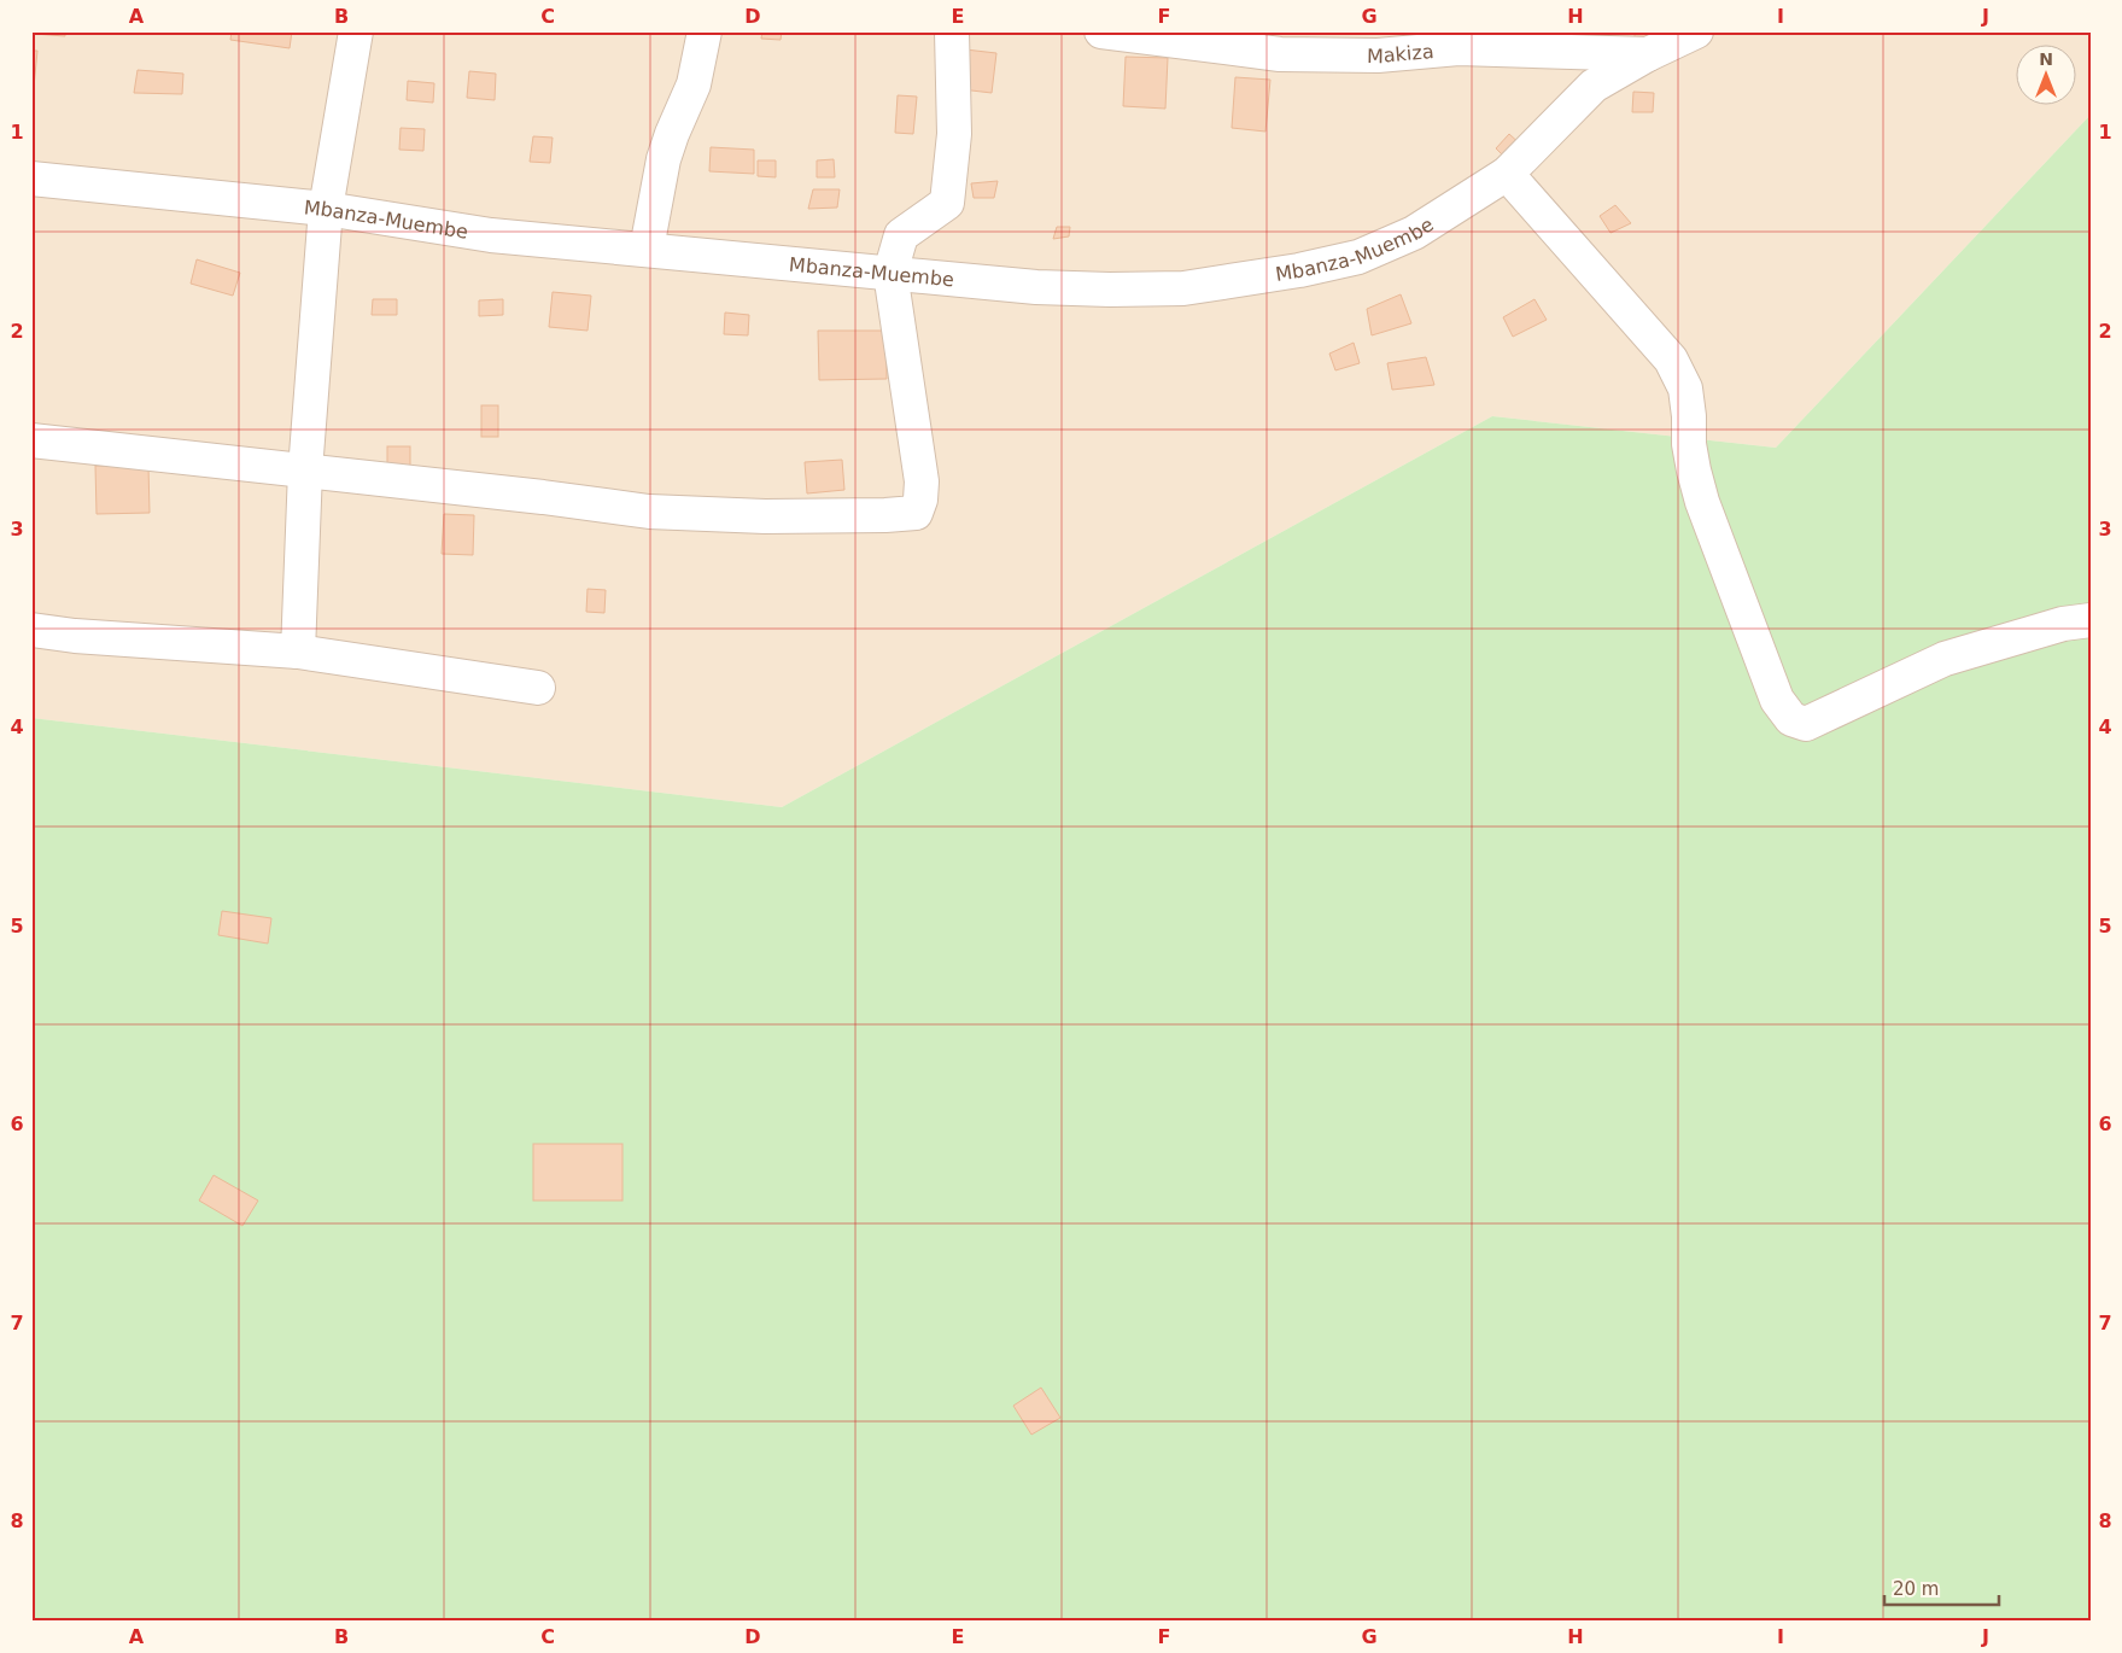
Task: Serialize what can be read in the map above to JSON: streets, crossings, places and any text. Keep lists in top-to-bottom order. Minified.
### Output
{"streets":{"street":["Makiza","Mbanza-Muembe"]},"crossings":[["Makiza","Mbanza-Muembe"]],"scale_bar":"20 m","north":"top","grid":{"columns":["A","B","C","D","E","F","G","H","I","J"],"rows":["1","2","3","4","5","6","7","8"]}}
